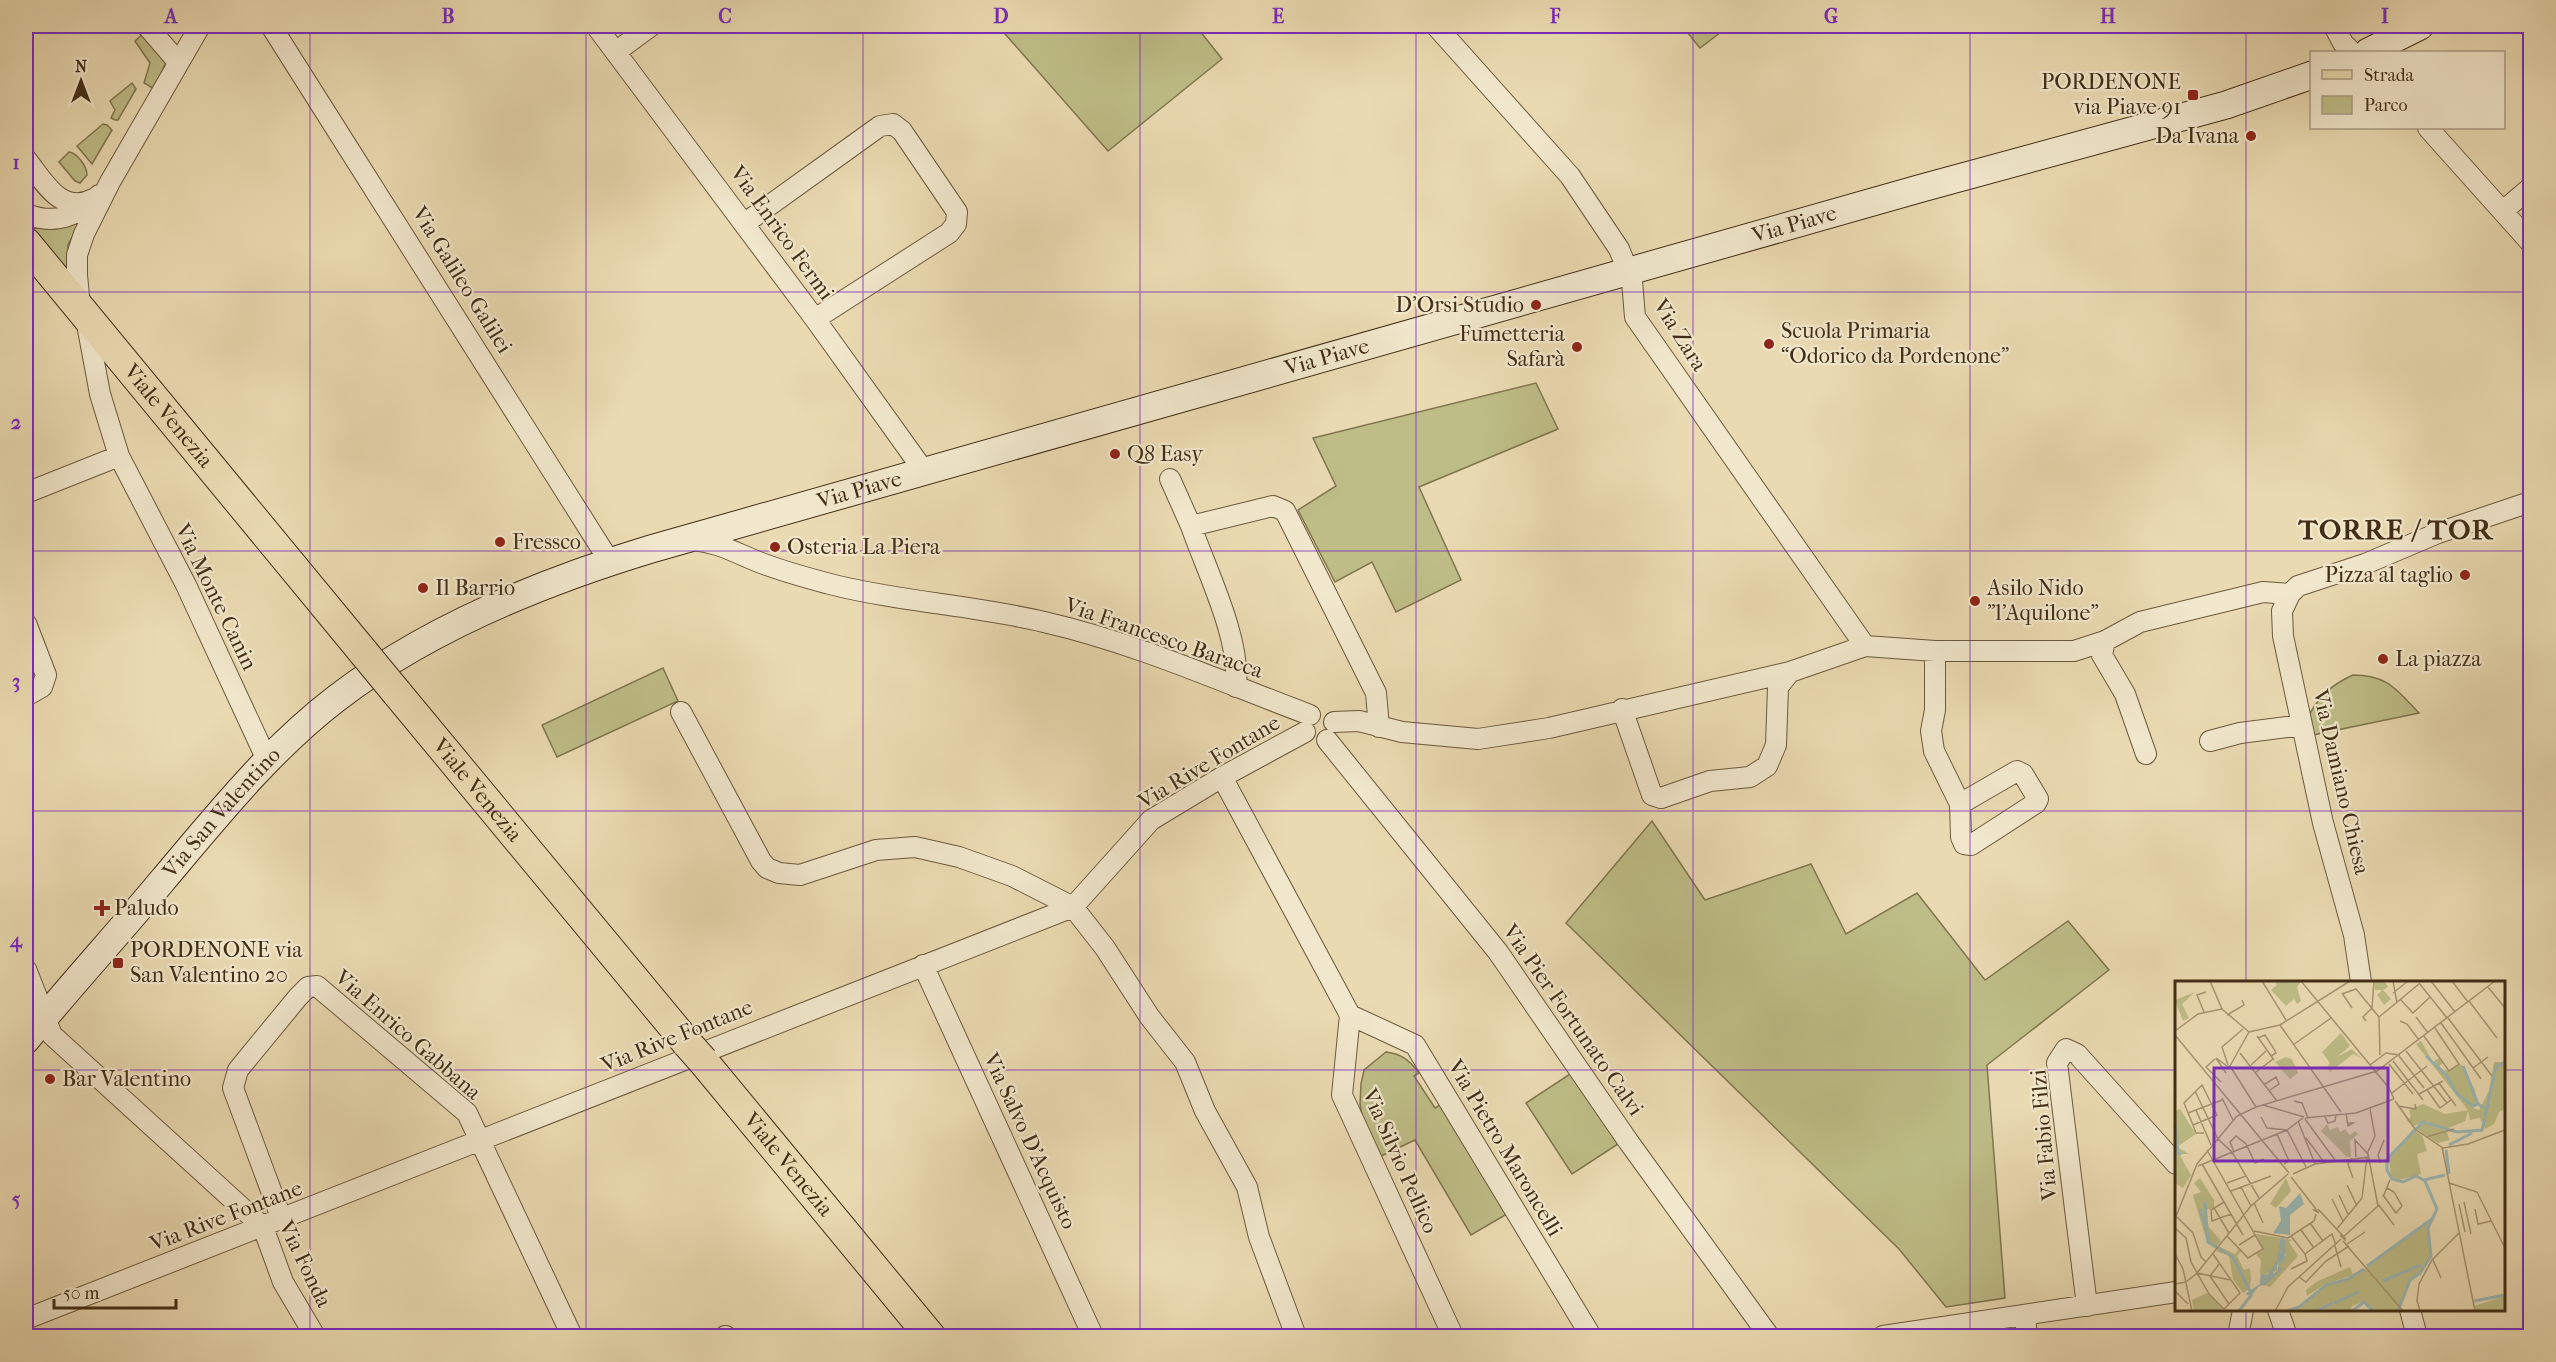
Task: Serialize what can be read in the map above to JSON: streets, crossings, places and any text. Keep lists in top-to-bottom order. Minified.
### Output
{"streets":{"main road":["Viale Venezia"],"street":["Via Piave","Via Enrico Fermi","Via Galileo Galilei","Via Zara","Via Monte Canin","Via Francesco Baracca","Via Rive Fontane","Via Damiano Chiesa","Via San Valentino","Via Pier Fortunato Calvi","Via Enrico Gabbana","Via Fabio Filzi","Via Salvo D'Acquisto","Via Pietro Maroncelli","Via Silvio Pellico","Via Fonda"]},"crossings":[["Via Piave","Via Enrico Fermi"],["Via Piave","Via Galileo Galilei"],["Via Piave","Via Zara"],["Via Piave","Via Francesco Baracca"],["Via Piave","Via San Valentino"],["Viale Venezia","Via Monte Canin"],["Via Monte Canin","Via San Valentino"],["Via Francesco Baracca","Via Rive Fontane"],["Via Rive Fontane","Via Enrico Gabbana"],["Via Rive Fontane","Via Salvo D'Acquisto"],["Via Rive Fontane","Via Fonda"],["Via San Valentino","Via Fonda"],["Via Pietro Maroncelli","Via Silvio Pellico"]],"districts":["TORRE / TOR"],"places":{"transit":["PORDENONE via Piave 91","PORDENONE via San Valentino 20"],"other":["Da Ivana","D’Orsi Studio","Scuola Primaria “Odorico da Pordenone”","Fumetteria Safarà","Q8 Easy","Fressco","Osteria La Piera","Pizza al taglio","Il Barrio","Asilo Nido \"l'Aquilone\"","La piazza","Bar Valentino"],"health":["Paludo"]},"legend":["Strada","Parco"],"scale_bar":"50 m","north":"top","grid":{"columns":["A","B","C","D","E","F","G","H","I"],"rows":["1","2","3","4","5"]}}
